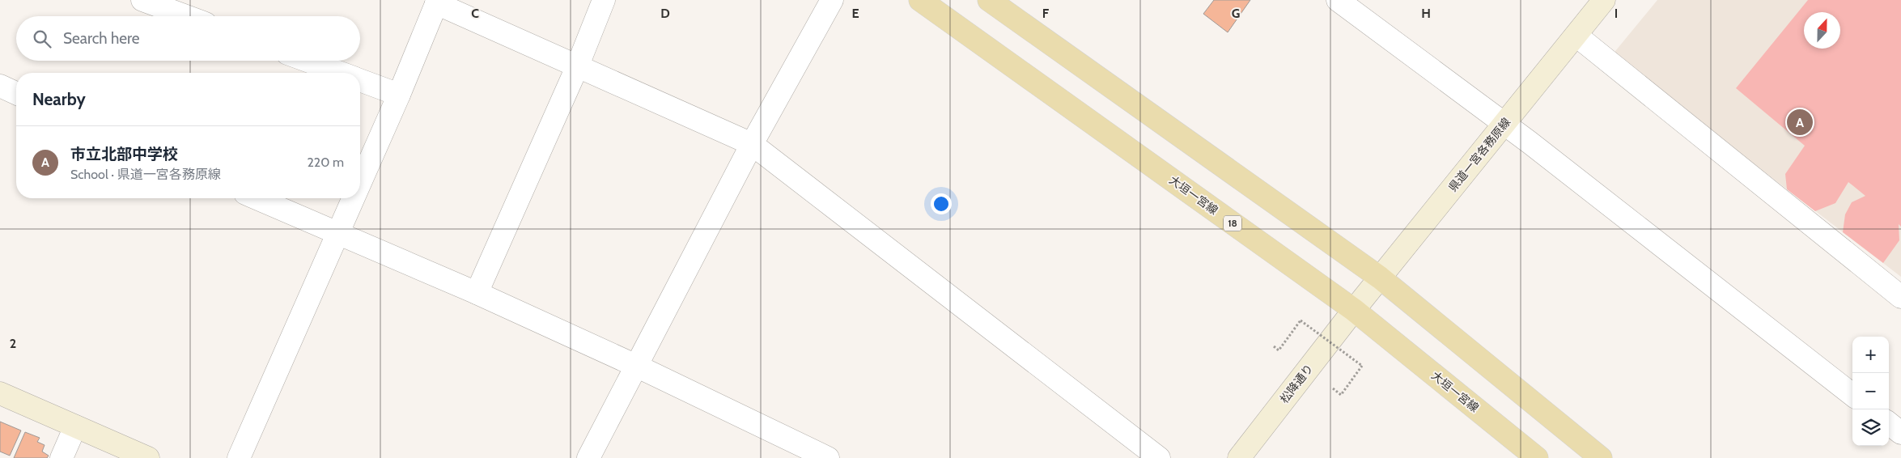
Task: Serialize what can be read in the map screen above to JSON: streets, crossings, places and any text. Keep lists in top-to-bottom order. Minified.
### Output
{"streets":{"main road":["県道一宮各務原線","大垣一宮線","18","松降通り"]},"crossings":[["県道一宮各務原線","大垣一宮線"],["県道一宮各務原線","松降通り"],["大垣一宮線","松降通り"]],"north":"top","page":{"search":"Search here","heading":"Nearby","pins":"A","list":[{"mark":"A","name":"市立北部中学校","note":"School · 県道一宮各務原線","value":"220 m"}],"map_buttons":["+","−"]},"grid":{"columns":["C","D","E","F","G","H","I"],"rows":["2"]}}
